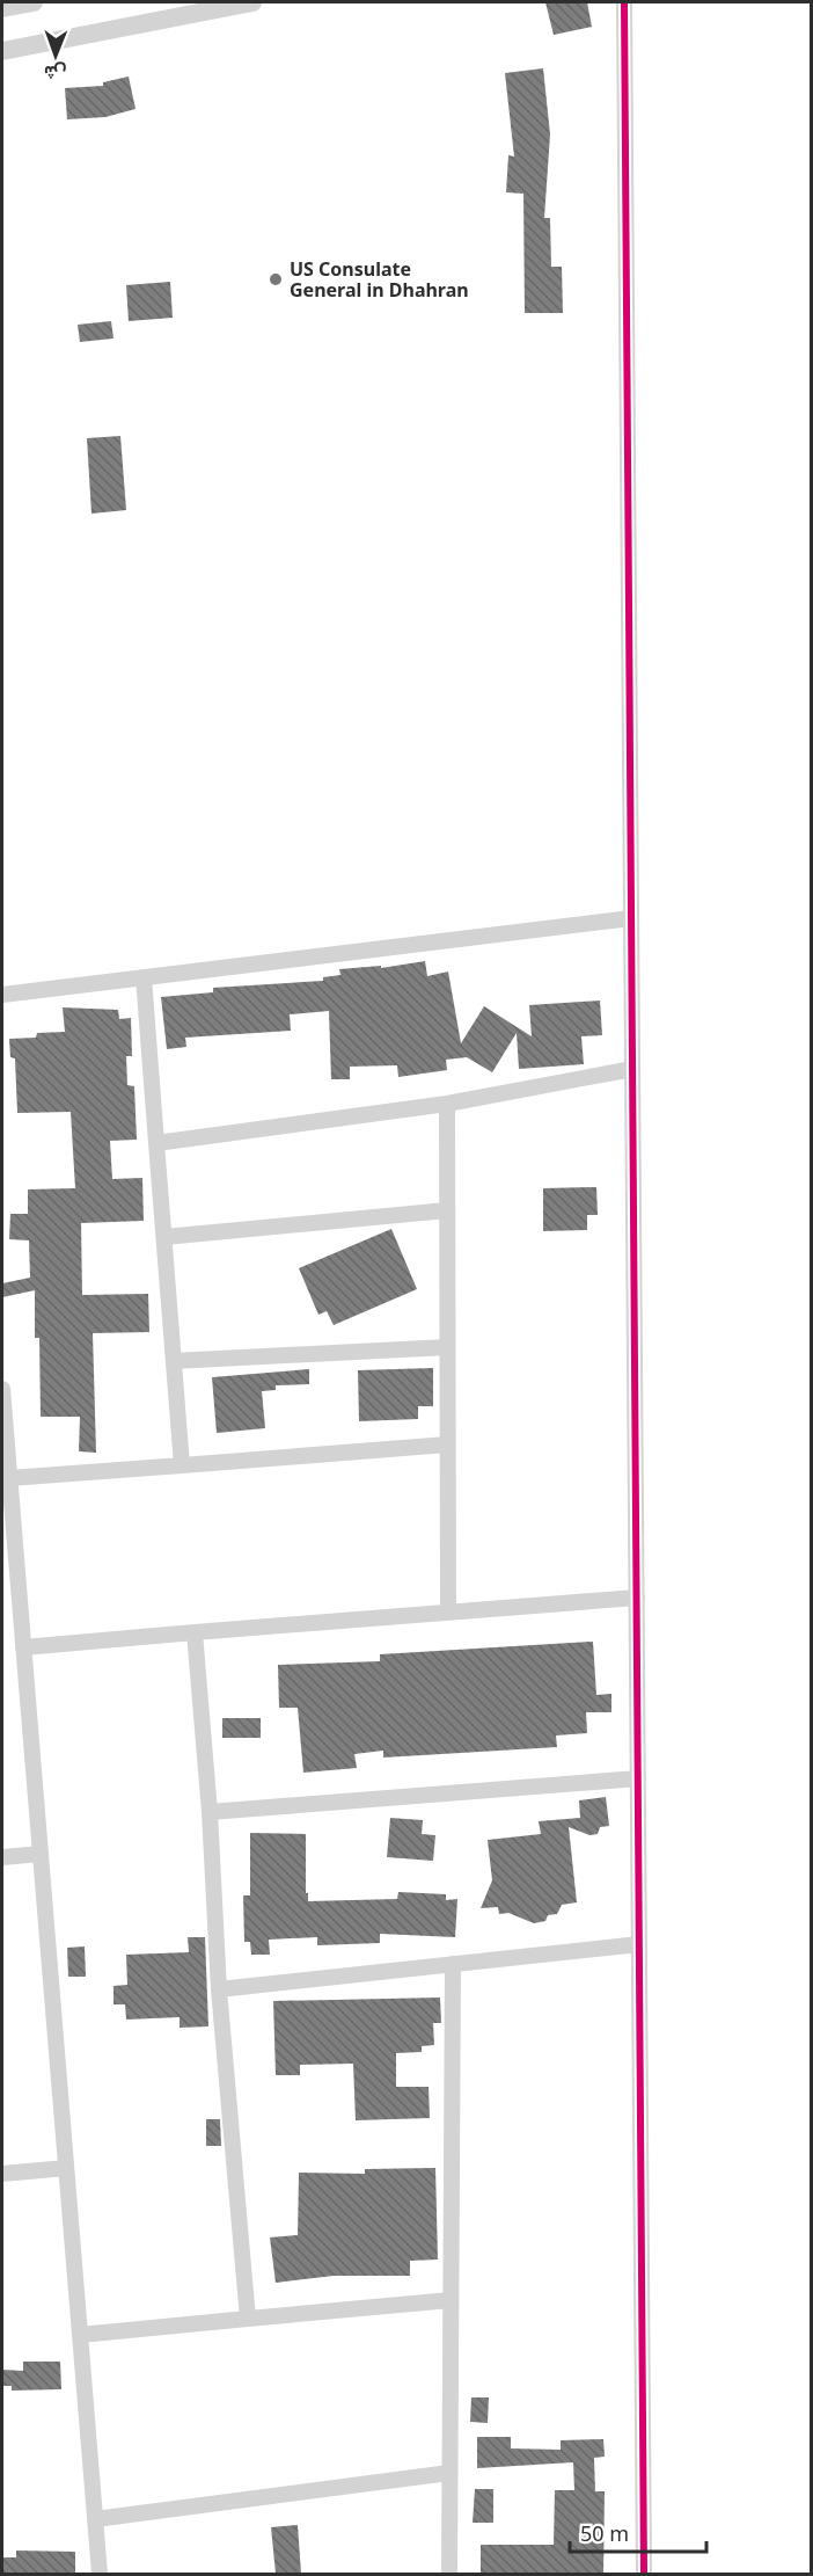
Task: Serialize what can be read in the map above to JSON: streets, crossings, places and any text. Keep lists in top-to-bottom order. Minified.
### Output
{"places":["US Consulate General in Dhahran"],"scale_bar":"50 m","north":"bottom"}
